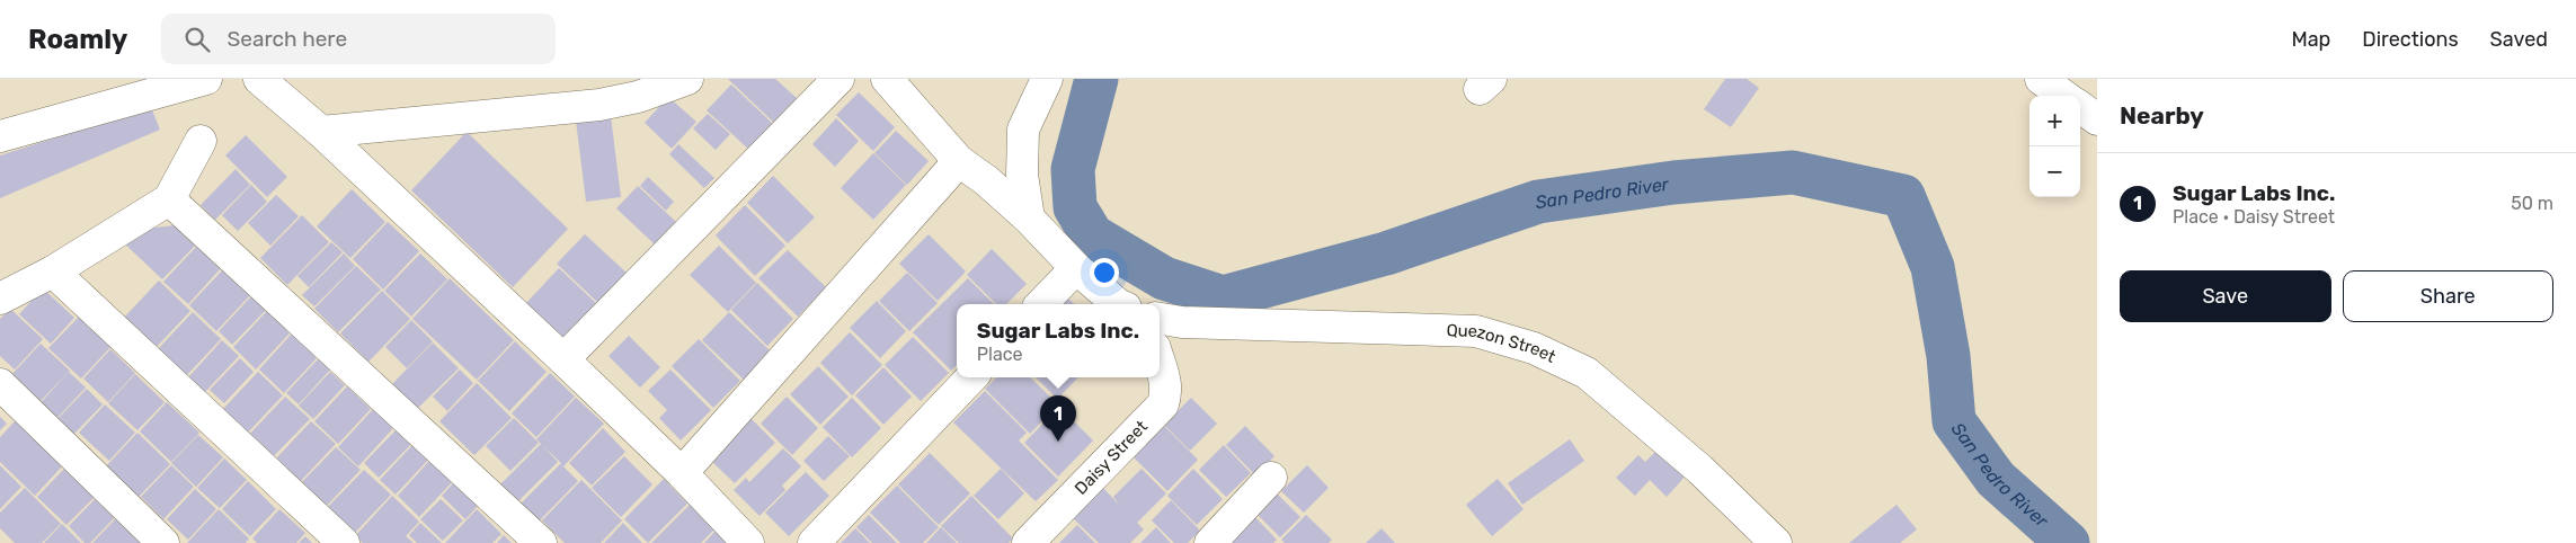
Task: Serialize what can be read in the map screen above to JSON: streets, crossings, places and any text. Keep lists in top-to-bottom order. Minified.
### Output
{"streets":{"street":["Quezon Street","Daisy Street"]},"water":["San Pedro River"],"page":{"header":"Roamly","search":"Search here","nav":["Map","Directions","Saved"],"heading":"Nearby","map_buttons":["+","−"],"list":[{"mark":"1","name":"Sugar Labs Inc.","note":"Place · Daisy Street","value":"50 m"}],"buttons":["Save","Share"],"popup":["Sugar Labs Inc.","Place"],"pins":"1"}}
